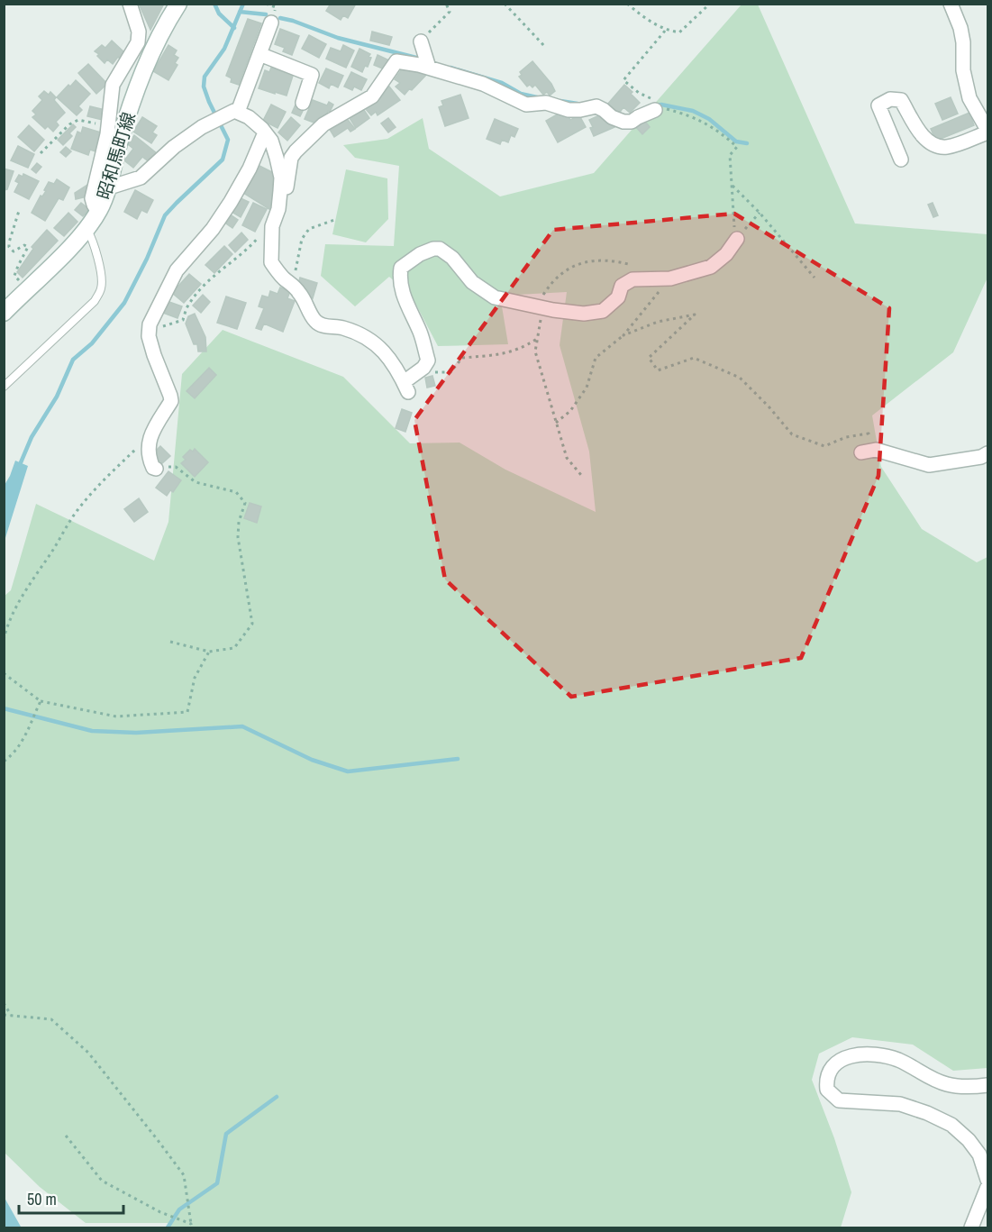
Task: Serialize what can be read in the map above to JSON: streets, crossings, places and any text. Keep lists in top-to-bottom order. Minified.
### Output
{"streets":{"main road":["昭和馬町線"]},"scale_bar":"50 m"}
